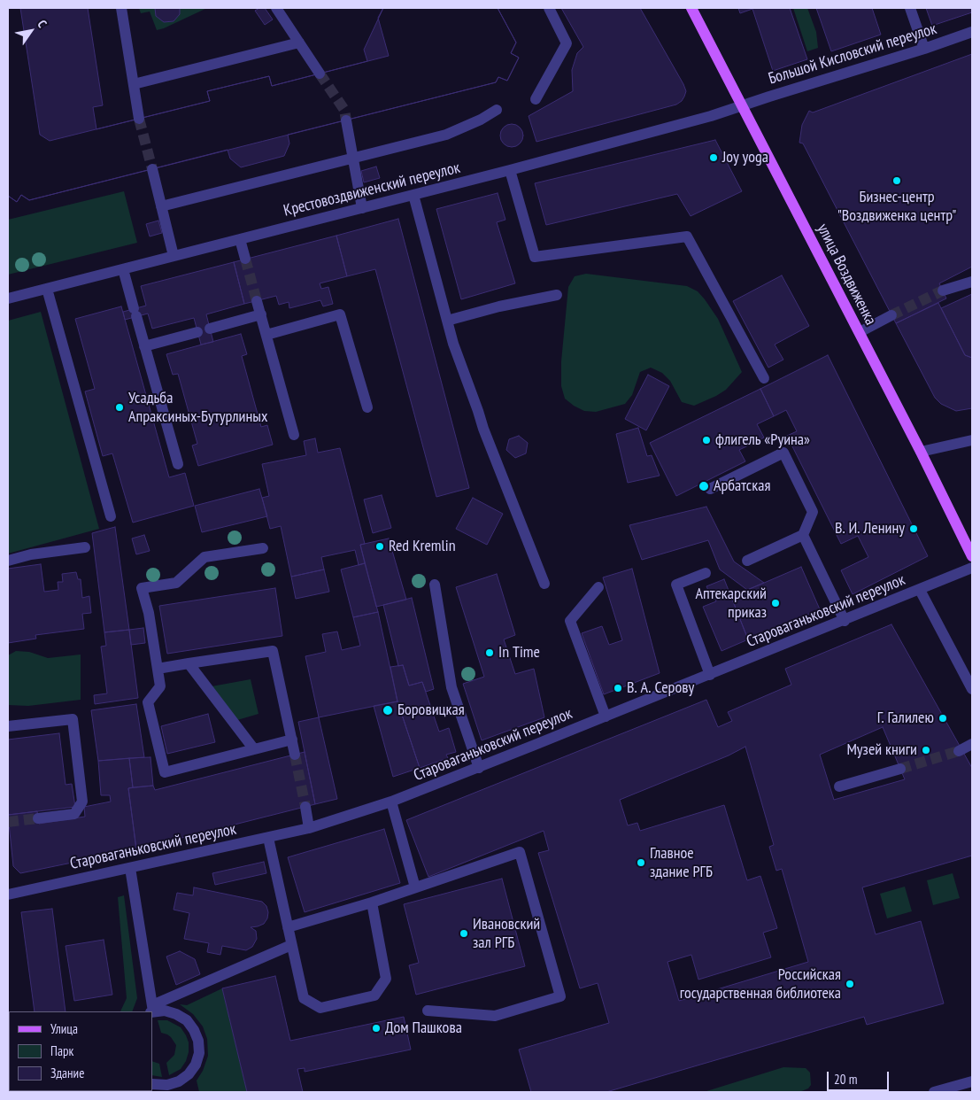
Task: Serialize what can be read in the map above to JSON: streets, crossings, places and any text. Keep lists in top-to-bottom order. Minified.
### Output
{"streets":{"main road":["улица Воздвиженка"],"street":["Большой Кисловский переулок","Крестовоздвиженский переулок","Староваганьковский переулок"]},"crossings":[["Большой Кисловский переулок","Крестовоздвиженский переулок"],["Большой Кисловский переулок","улица Воздвиженка"],["Крестовоздвиженский переулок","улица Воздвиженка"]],"places":["Joy yoga","Бизнес-центр \"Воздвиженка центр\"","Усадьба Апраксиных-Бутурлиных","флигель «Руина»","Арбатская","В. И. Ленину","Red Kremlin","Аптекарский приказ","In Time","В. А. Серову","Боровицкая","Г. Галилею","Музей книги","Главное здание РГБ","Ивановский зал РГБ","Российская государственная библиотека","Дом Пашкова"],"legend":["Улица","Парк","Здание"],"scale_bar":"20 m","north":"top right"}
